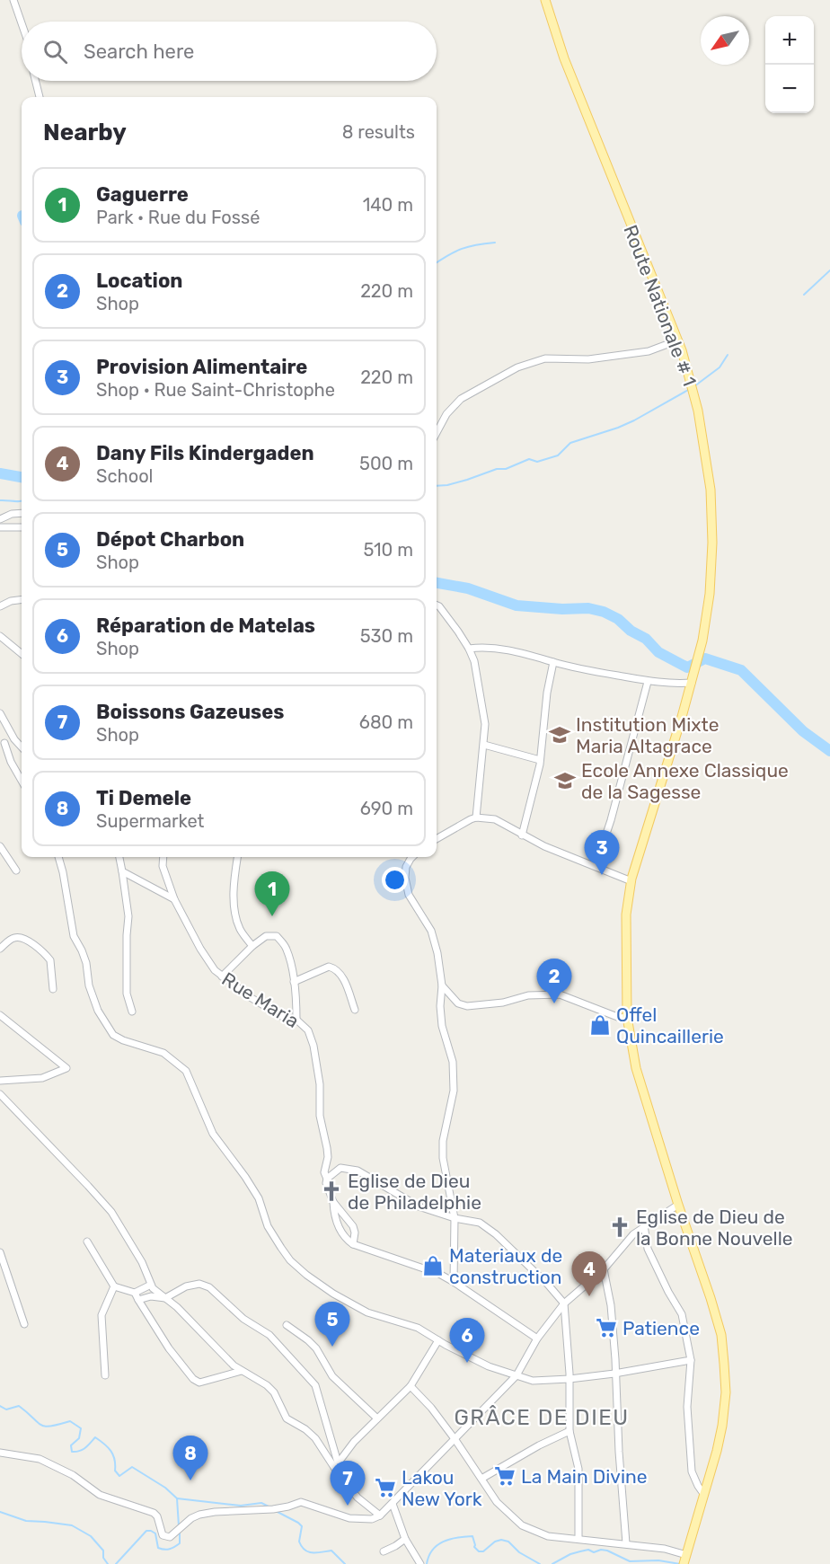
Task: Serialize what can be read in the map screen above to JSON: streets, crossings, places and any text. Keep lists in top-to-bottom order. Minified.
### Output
{"streets":{"main road":["Route Nationale # 1"],"street":["Rue Maria"]},"districts":["GRÂCE DE DIEU"],"places":{"school or university":["Institution Mixte Maria Altagrace","Ecole Annexe Classique de la Sagesse"],"shop":["Offel Quincaillerie","Materiaux de construction"],"church":["Eglise de Dieu de Philadelphie","Eglise de Dieu de la Bonne Nouvelle"],"supermarket":["Patience","La Main Divine","Lakou New York"]},"north":"bottom left","page":{"map_buttons":["+","−"],"search":"Search here","heading":["Nearby","8 results"],"list":[{"mark":"1","name":"Gaguerre","note":"Park · Rue du Fossé","value":"140 m"},{"mark":"2","name":"Location","note":"Shop","value":"220 m"},{"mark":"3","name":"Provision Alimentaire","note":"Shop · Rue Saint-Christophe","value":"220 m"},{"mark":"4","name":"Dany Fils Kindergaden","note":"School","value":"500 m"},{"mark":"5","name":"Dépot Charbon","note":"Shop","value":"510 m"},{"mark":"6","name":"Réparation de Matelas","note":"Shop","value":"530 m"},{"mark":"7","name":"Boissons Gazeuses","note":"Shop","value":"680 m"},{"mark":"8","name":"Ti Demele","note":"Supermarket","value":"690 m"}],"pins":["3","1","2","4","5","6","8","7"]}}
